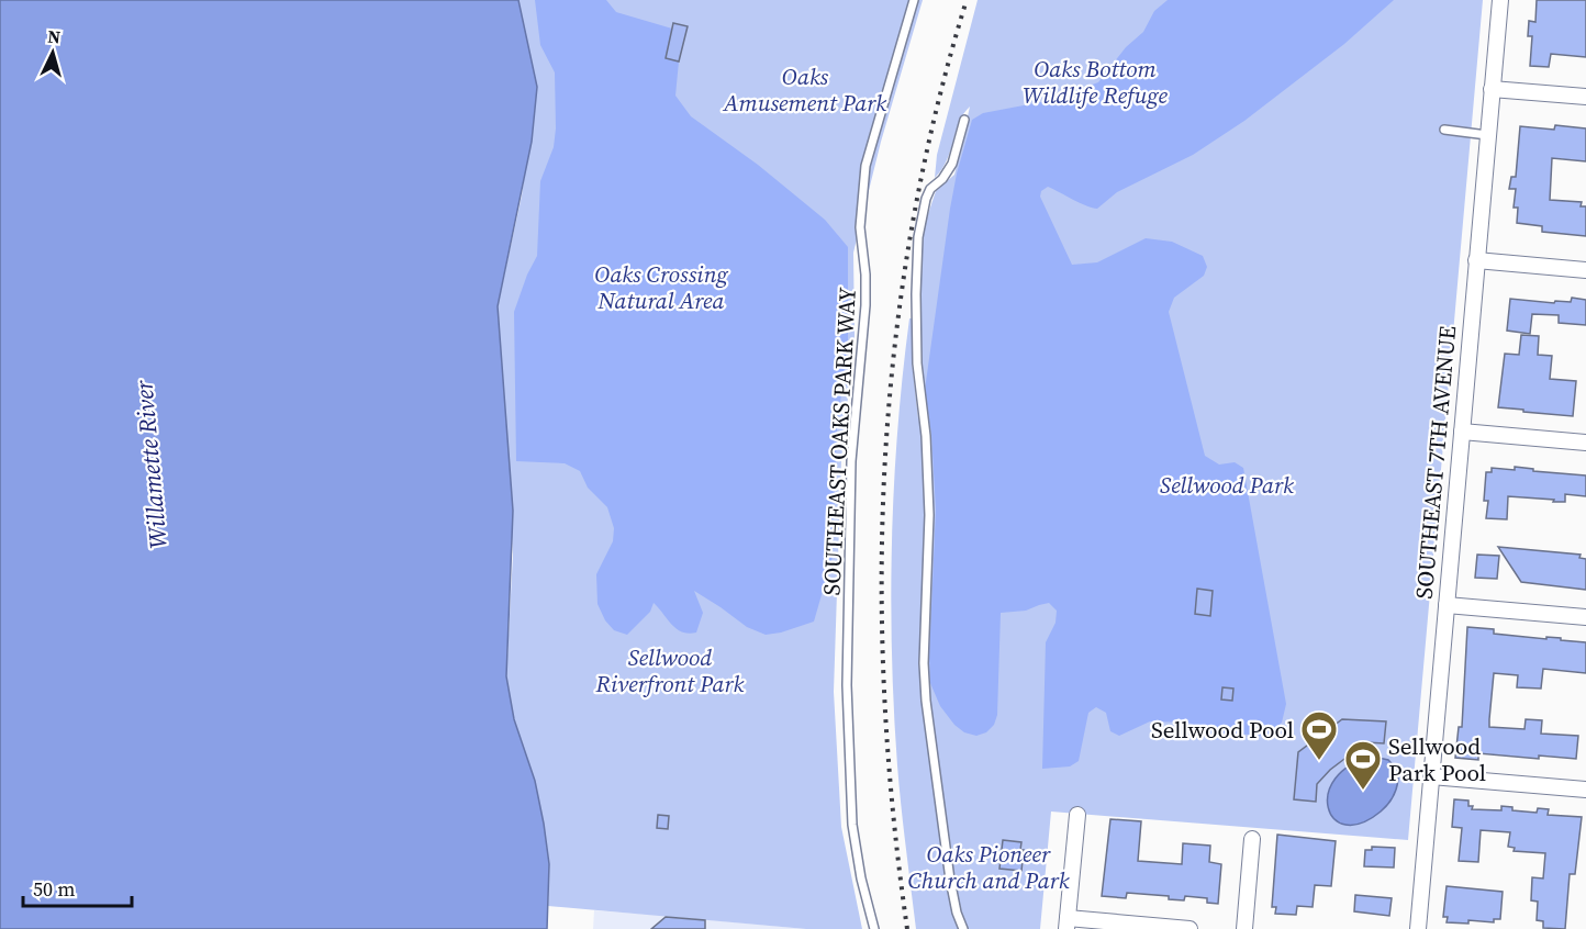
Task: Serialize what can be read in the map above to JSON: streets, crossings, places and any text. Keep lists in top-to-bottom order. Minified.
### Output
{"streets":{"street":["SOUTHEAST 7TH AVENUE"],"lane":["SOUTHEAST OAKS PARK WAY"]},"water":["Willamette River"],"parks":["Oaks Bottom Wildlife Refuge","Oaks Amusement Park","Oaks Crossing Natural Area","Sellwood Park","Sellwood Riverfront Park","Oaks Pioneer Church and Park"],"places":{"sports":["Sellwood Pool","Sellwood Park Pool"]},"scale_bar":"50 m","north":"top"}
